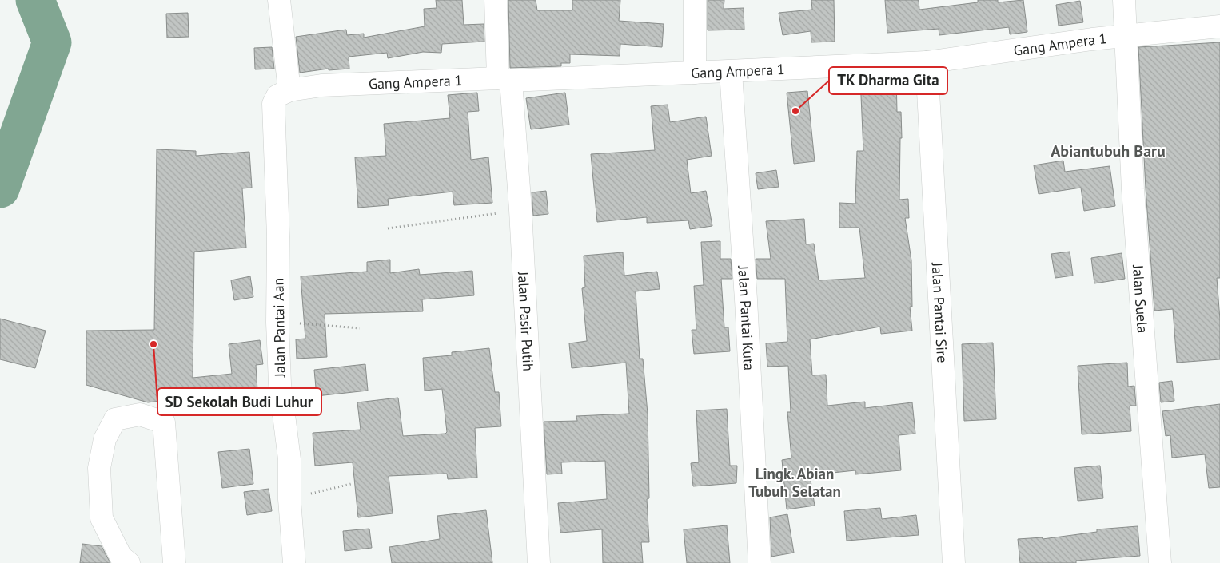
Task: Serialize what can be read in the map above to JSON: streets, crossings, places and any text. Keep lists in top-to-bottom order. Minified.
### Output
{"streets":{"street":["Gang Ampera 1","Jalan Suela","Jalan Pantai Sire","Jalan Pantai Kuta","Jalan Pasir Putih","Jalan Pantai Aan"]},"crossings":[["Gang Ampera 1","Jalan Suela"],["Gang Ampera 1","Jalan Pantai Sire"],["Gang Ampera 1","Jalan Pantai Kuta"],["Gang Ampera 1","Jalan Pasir Putih"],["Gang Ampera 1","Jalan Pantai Aan"]],"districts":["Abiantubuh Baru","Lingk. Abian Tubuh Selatan"],"places":["TK Dharma Gita","SD Sekolah Budi Luhur"]}
